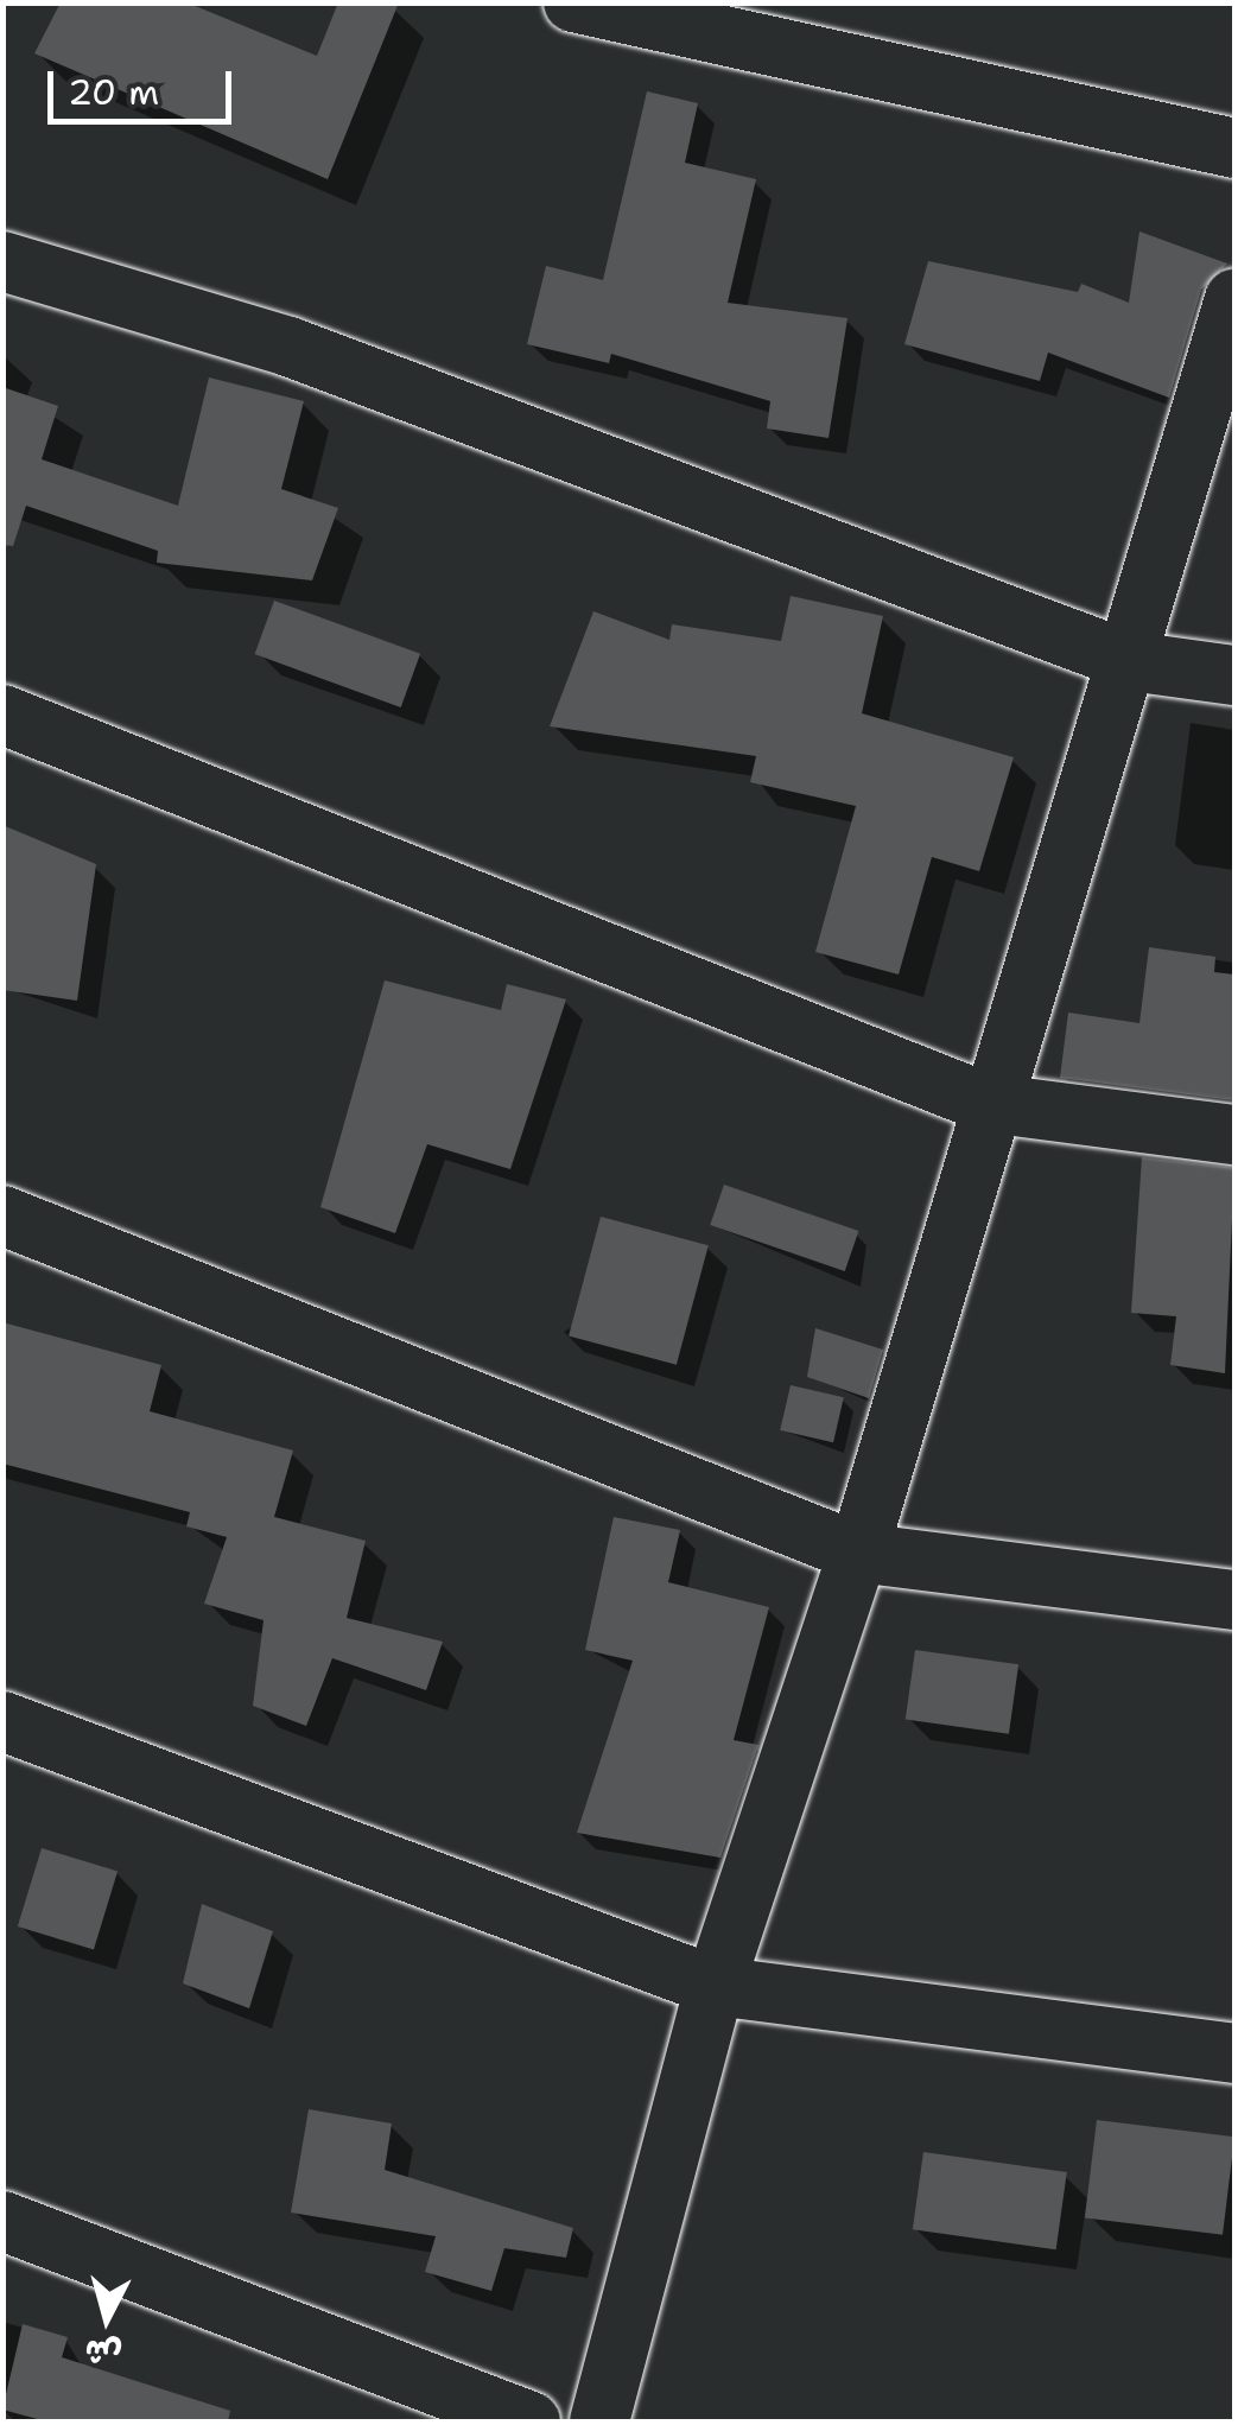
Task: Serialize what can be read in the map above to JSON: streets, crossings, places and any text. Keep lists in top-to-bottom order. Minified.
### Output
{"scale_bar":"20 m","north":"bottom"}
